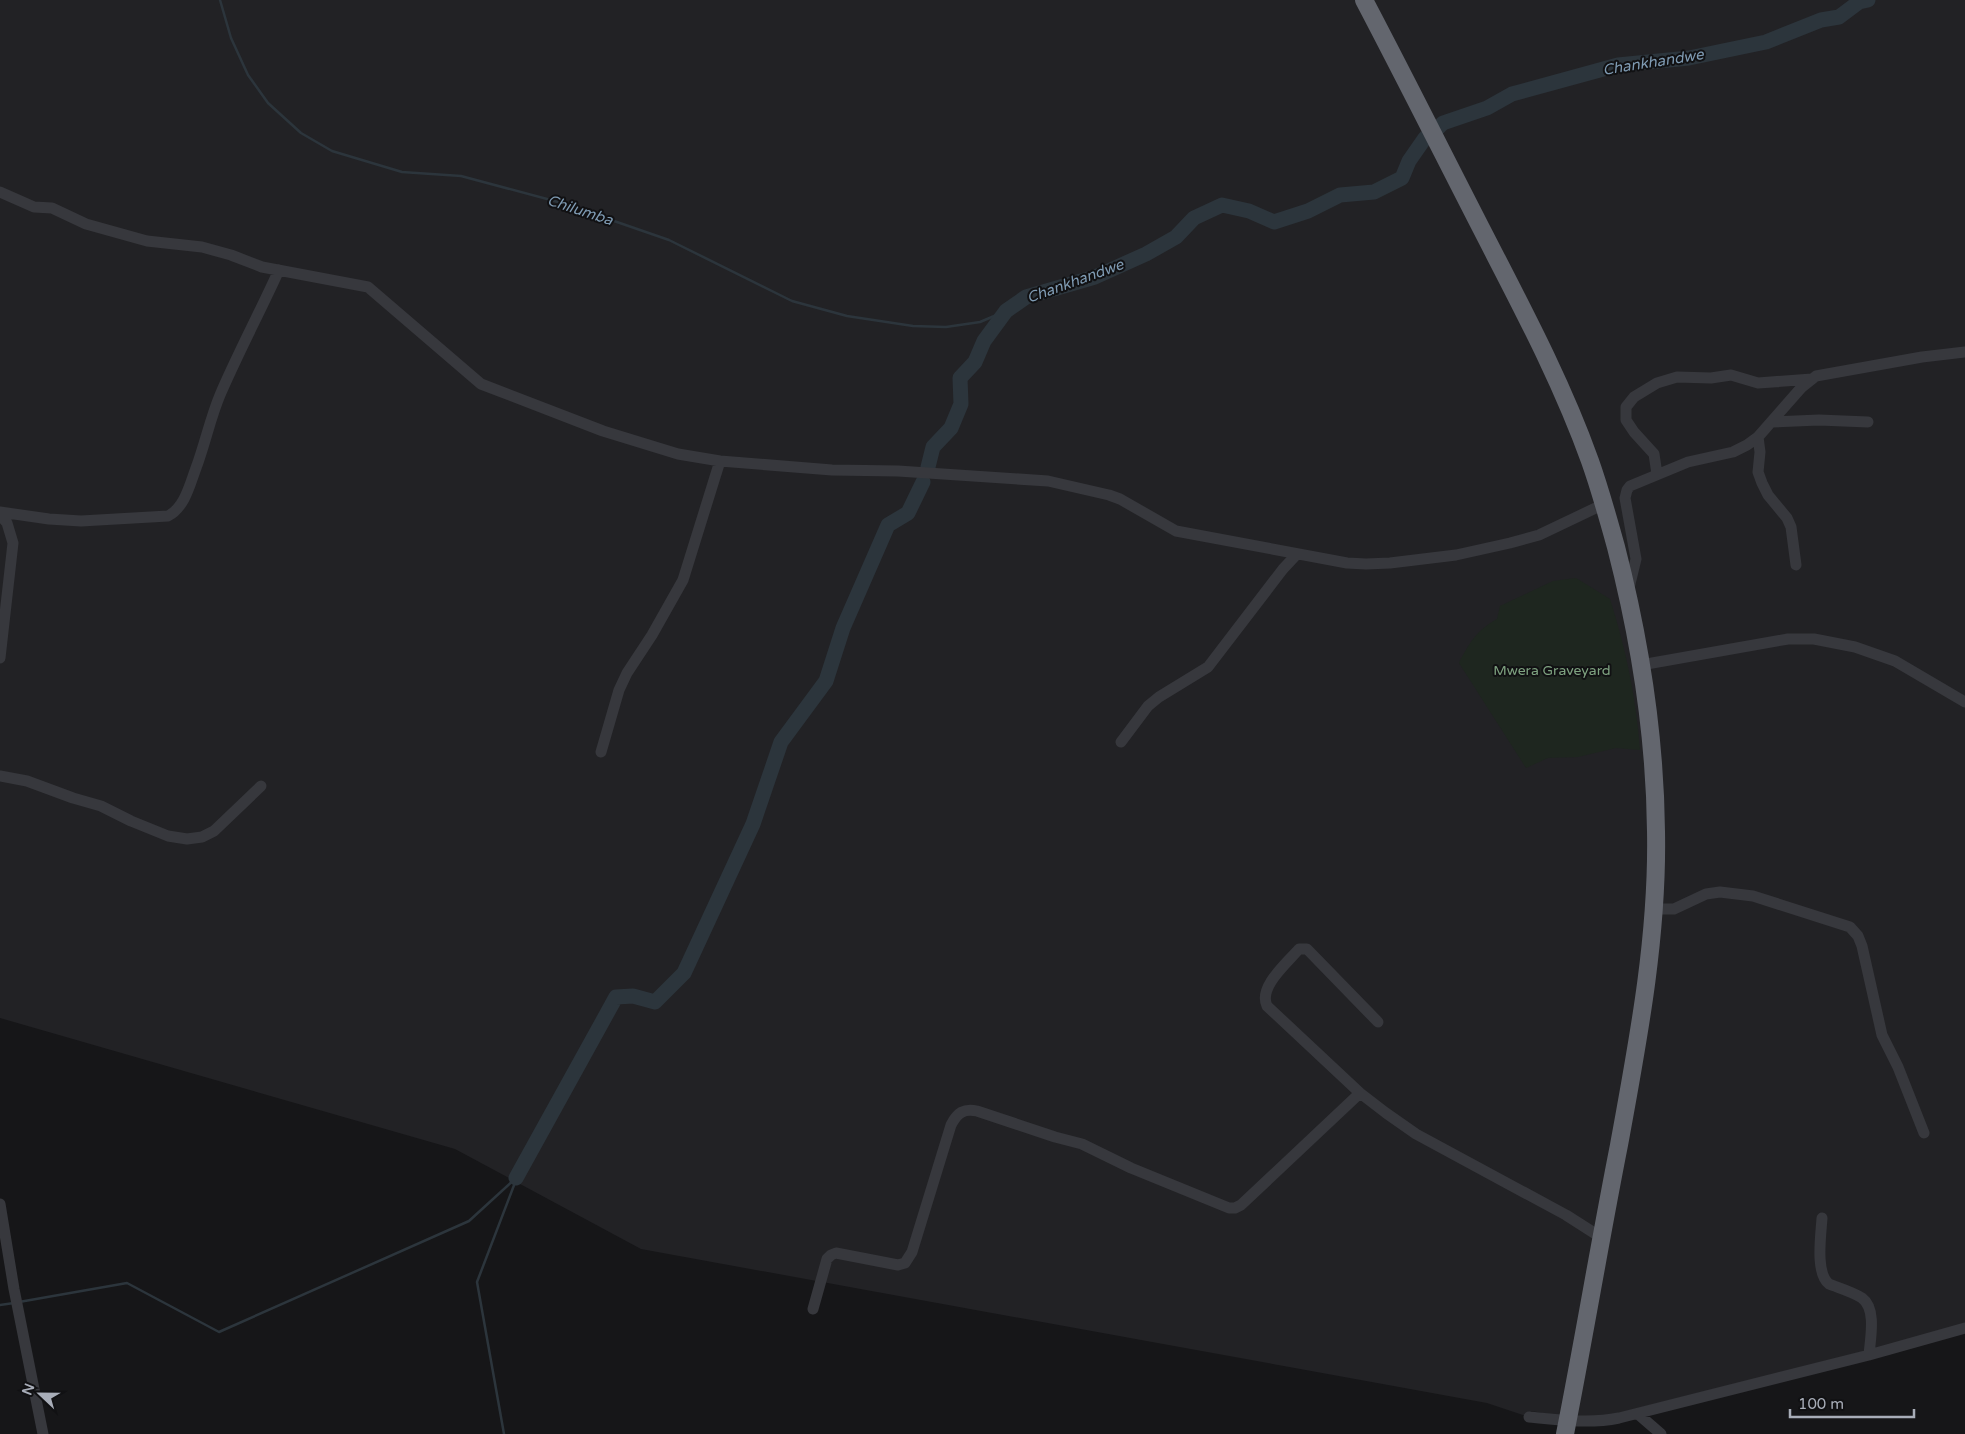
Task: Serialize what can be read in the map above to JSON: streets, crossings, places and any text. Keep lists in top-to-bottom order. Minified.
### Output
{"water":["Chankhandwe","Chilumba"],"parks":["Mwera Graveyard"],"scale_bar":"100 m","north":"left"}
